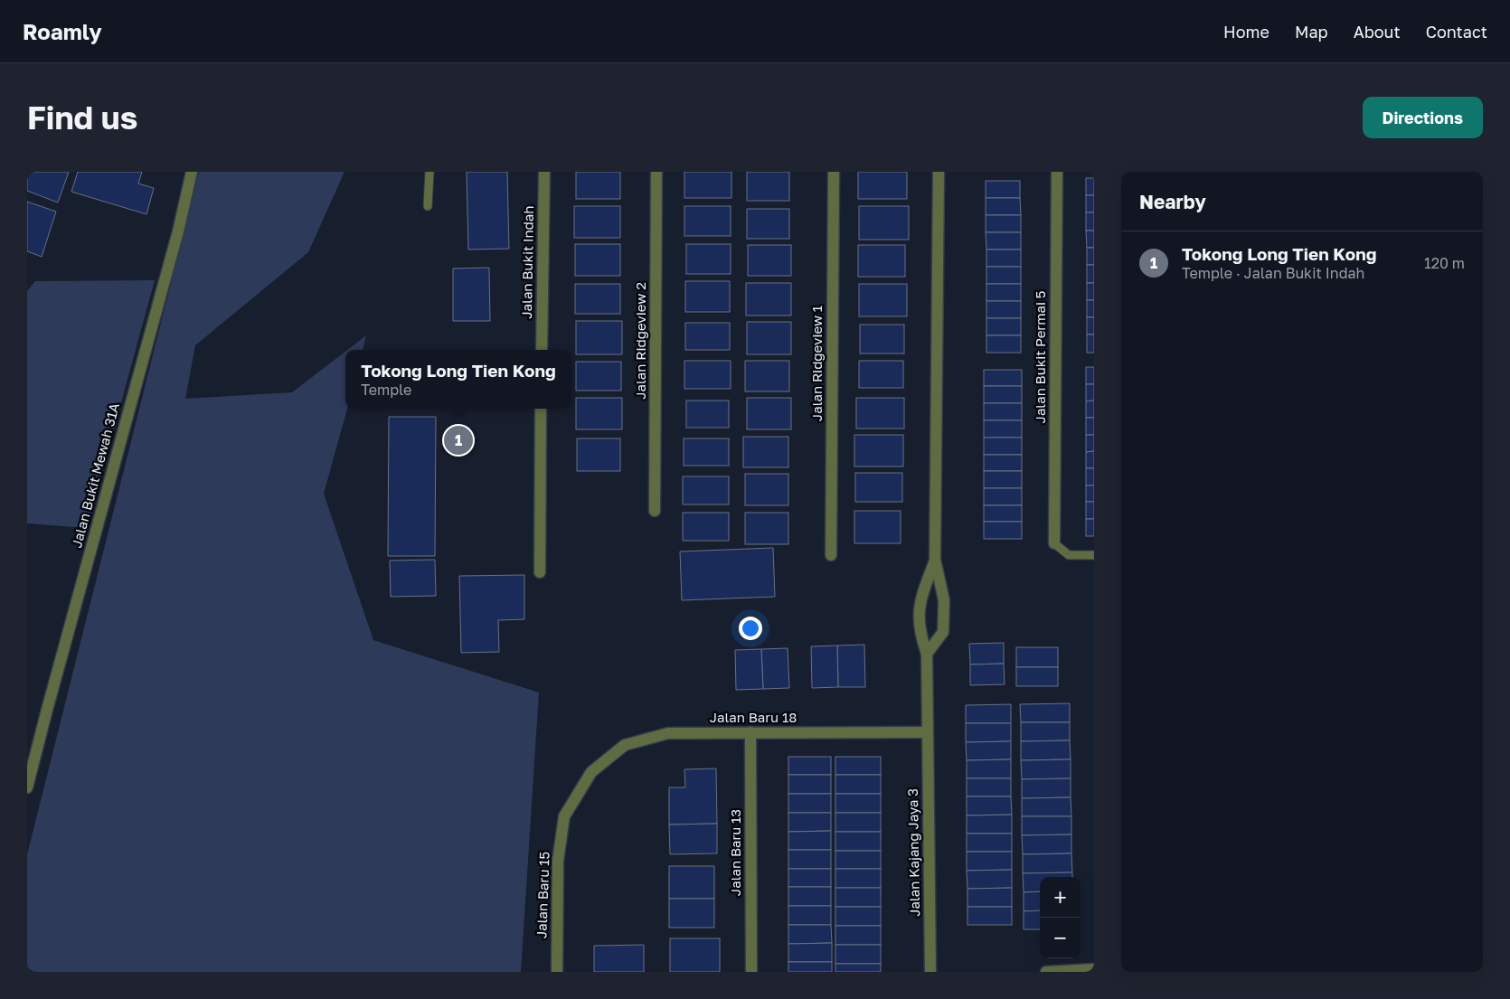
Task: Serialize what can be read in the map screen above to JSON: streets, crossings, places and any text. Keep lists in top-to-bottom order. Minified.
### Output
{"streets":{"street":["Jalan Bukit Indah","Jalan Ridgeview 2","Jalan Bukit Permai 5","Jalan Ridgeview 1","Jalan Bukit Mewah 31A","Jalan Baru 18","Jalan Baru 13","Jalan Kajang Jaya 3","Jalan Baru 15"]},"crossings":[["Jalan Baru 18","Jalan Baru 13"],["Jalan Baru 18","Jalan Kajang Jaya 3"],["Jalan Baru 18","Jalan Baru 15"]],"page":{"header":"Roamly","nav":["Home","Map","About","Contact"],"buttons":"Directions","title":"Find us","heading":"Nearby","list":[{"mark":"1","name":"Tokong Long Tien Kong","note":"Temple · Jalan Bukit Indah","value":"120 m"}],"popup":["Tokong Long Tien Kong","Temple"],"pins":"1","map_buttons":["+","−"]}}
